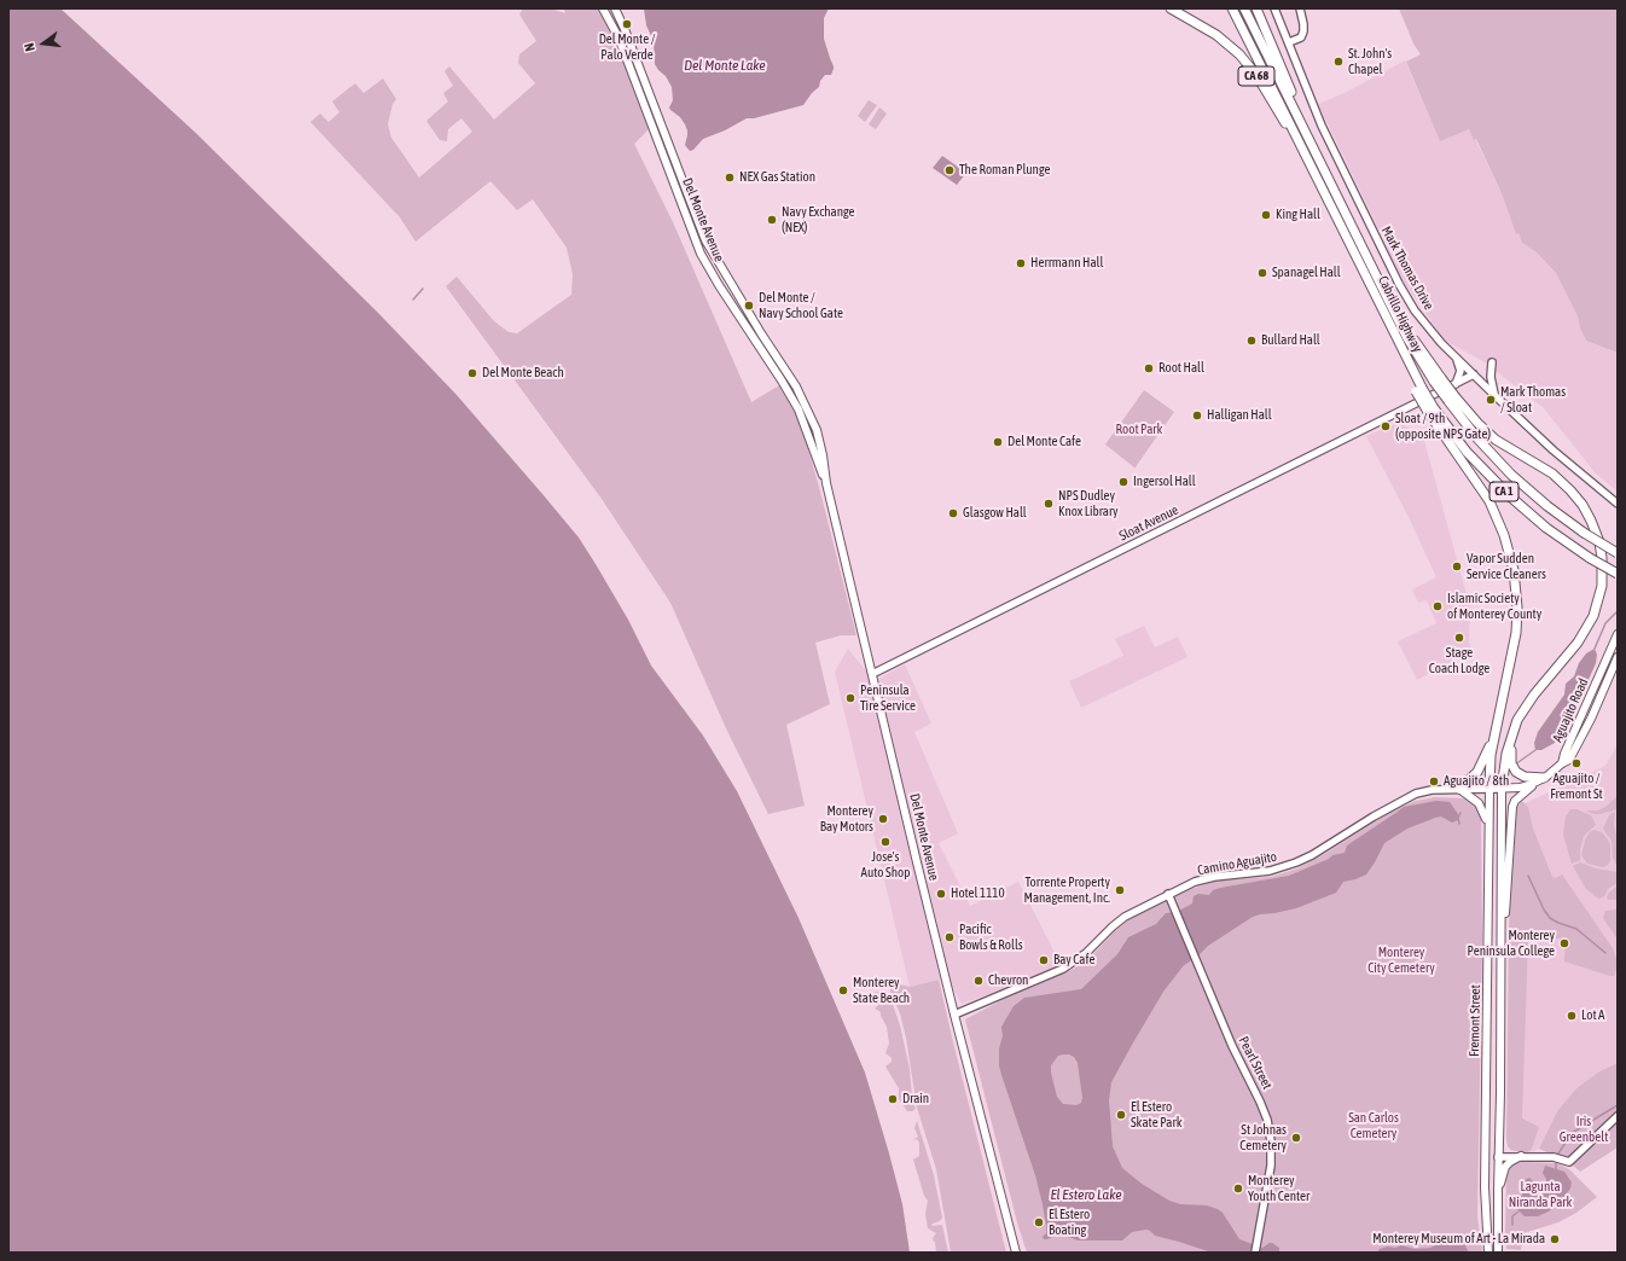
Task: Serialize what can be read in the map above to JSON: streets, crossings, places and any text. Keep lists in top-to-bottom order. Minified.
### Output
{"streets":{"highway":["CA 68","Cabrillo Highway","CA 1"],"main road":["Del Monte Avenue","Aguajito Road","Camino Aguajito","Fremont Street"],"street":["Mark Thomas Drive","Sloat Avenue","Pearl Street"]},"crossings":[["CA 68","Cabrillo Highway"],["Del Monte Avenue","Sloat Avenue"],["Del Monte Avenue","Camino Aguajito"],["Mark Thomas Drive","Sloat Avenue"],["Cabrillo Highway","CA 1"],["Aguajito Road","Camino Aguajito"],["Camino Aguajito","Fremont Street"],["Camino Aguajito","Pearl Street"]],"water":["Del Monte Lake","El Estero Lake"],"parks":["Root Park","Monterey City Cemetery","San Carlos Cemetery","Iris Greenbelt","Lagunta Niranda Park"],"places":["Del Monte / Palo Verde","St. John's Chapel","The Roman Plunge","NEX Gas Station","King Hall","Navy Exchange (NEX)","Herrmann Hall","Spanagel Hall","Del Monte / Navy School Gate","Bullard Hall","Root Hall","Del Monte Beach","Mark Thomas / Sloat","Halligan Hall","Sloat / 9th (opposite NPS Gate)","Del Monte Cafe","Ingersol Hall","NPS Dudley Knox Library","Glasgow Hall","Vapor Sudden Service Cleaners","Islamic Society of Monterey County","Stage Coach Lodge","Peninsula Tire Service","Aguajito / Fremont St","Aguajito / 8th","Monterey Bay Motors","Jose's Auto Shop","Torrente Property Management, Inc.","Hotel 1110","Pacific Bowls & Rolls","Monterey Peninsula College","Bay Cafe","Chevron","Monterey State Beach","Lot A","Drain","El Estero Skate Park","St Johnas Cemetery","Monterey Youth Center","El Estero Boating","Monterey Museum of Art - La Mirada"],"north":"left"}
